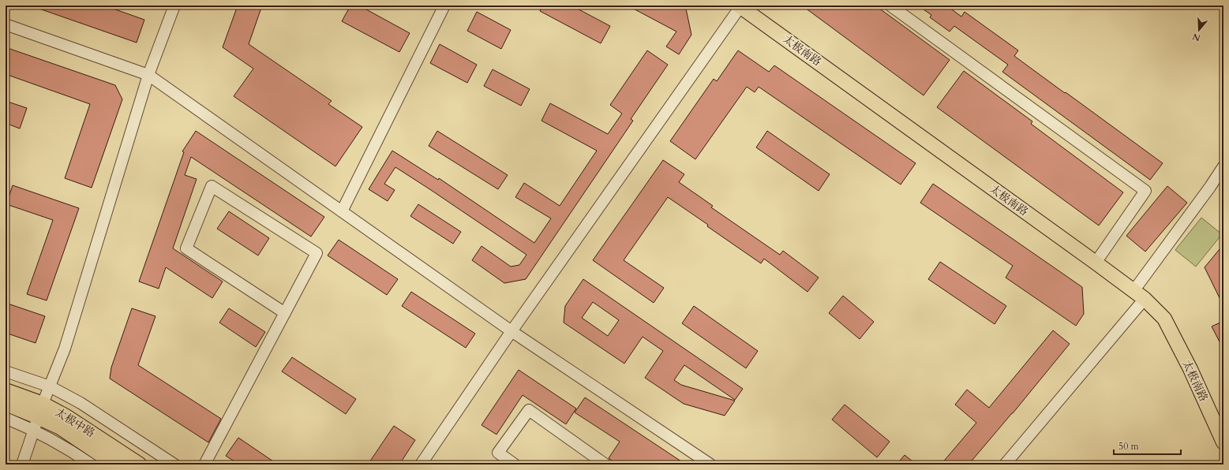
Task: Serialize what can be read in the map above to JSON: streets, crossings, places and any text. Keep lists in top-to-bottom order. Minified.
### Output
{"streets":{"main road":["太极南路","太极中路"]},"scale_bar":"50 m","north":"bottom"}
